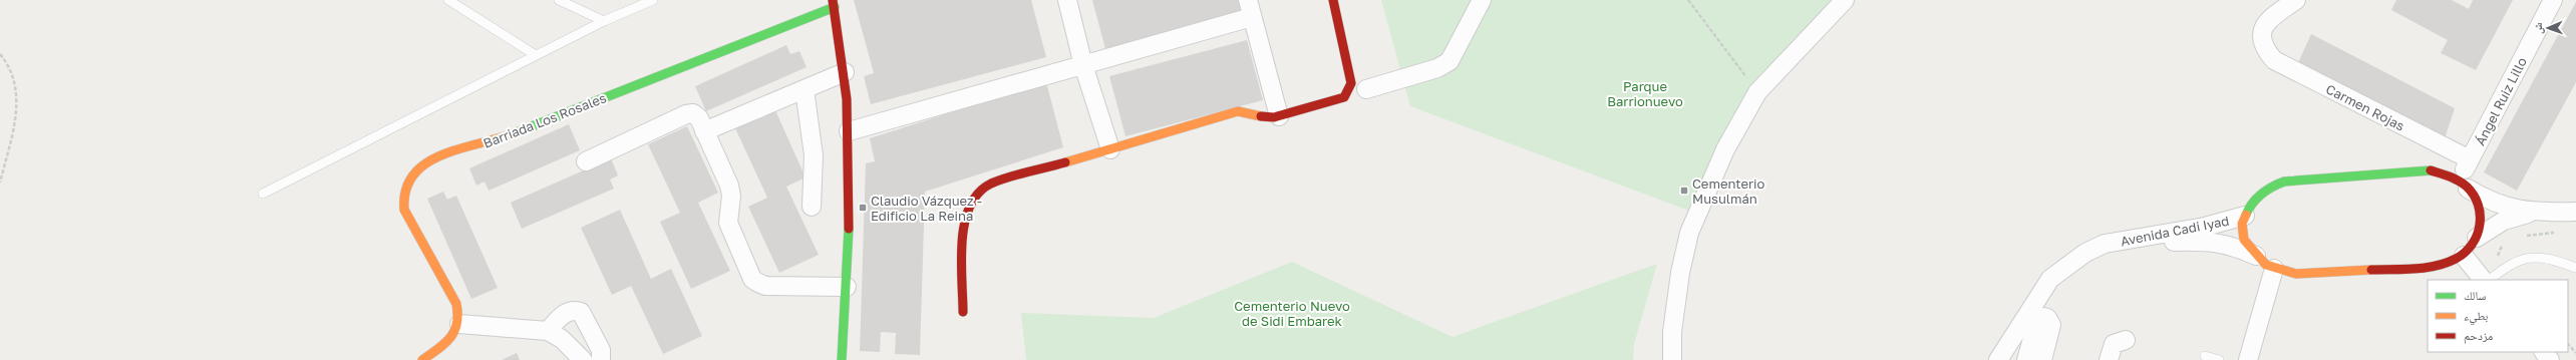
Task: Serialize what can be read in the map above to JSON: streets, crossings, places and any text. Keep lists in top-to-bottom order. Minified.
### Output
{"streets":{"street":["Ángel Ruiz Lillo","Carmen Rojas","Barriada Los Rosales","Avenida Cadi Iyad"]},"crossings":[["Ángel Ruiz Lillo","Carmen Rojas"]],"parks":["Parque Barrionuevo","Cementerio Nuevo de Sidi Embarek"],"places":{"transit":["Cementerio Musulmán","Claudio Vázquez - Edificio La Reina"]},"legend":["سالك","بطيء","مزدحم"],"north":"left"}
